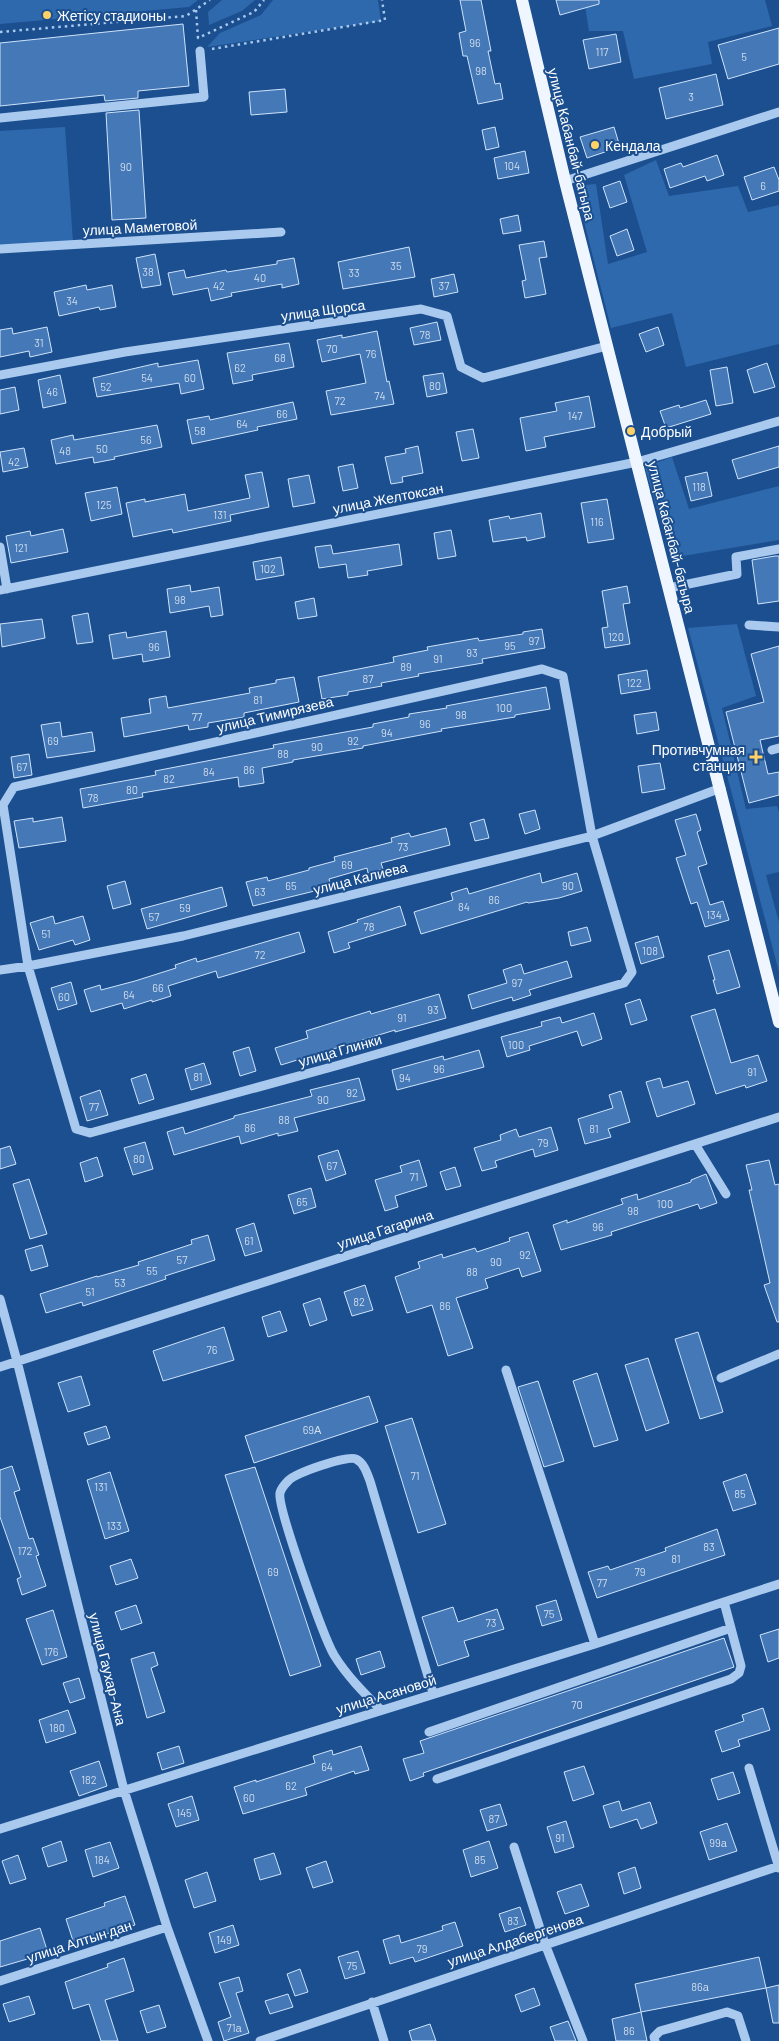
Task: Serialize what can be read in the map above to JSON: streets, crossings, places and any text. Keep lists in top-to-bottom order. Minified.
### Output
{"streets":{"main road":["улица Кабанбай-батыра"],"street":["улица Маметовой","улица Щорса","улица Желтоксан","улица Тимирязева","улица Калиева","улица Глинки","улица Гагарина","улица Гаухар-Ана","улица Асановой","улица Алдабергенова","улица Алтын дан"]},"crossings":[["улица Кабанбай-батыра","улица Щорса"],["улица Кабанбай-батыра","улица Желтоксан"],["улица Кабанбай-батыра","улица Калиева"],["улица Тимирязева","улица Калиева"],["улица Тимирязева","улица Глинки"],["улица Калиева","улица Глинки"],["улица Гагарина","улица Гаухар-Ана"],["улица Гаухар-Ана","улица Асановой"],["улица Гаухар-Ана","улица Алтын дан"]],"places":{"other":["Жетісу стадионы","Кендала","Добрый"],"health":["Противчумная станция"]},"house_numbers":["96","117","5","98","3","104","90","6","35","38","33","40","42","37","34","78","31","70","76","68","62","54","60","80","52","46","74","72","66","147","64","58","56","50","48","42","118","125","131","116","121","102","98","120","97","95","96","93","91","89","87","122","81","100","98","77","96","94","69","92","90","88","67","86","84","82","80","78","73","69","65","90","63","86","84","59","134","57","78","51","108","72","97","66","64","60","93","91","100","96","91","81","94","92","90","77","88","86","81","79","80","67","71","65","100","98","96","61","92","57","90","55","88","53","51","82","86","76","69А","71","131","85","133","83","172","81","69","79","77","75","73","176","70","180","64","182","62","60","145","87","91","99а","184","85","83","149","79","75","86а","71а","86"]}
